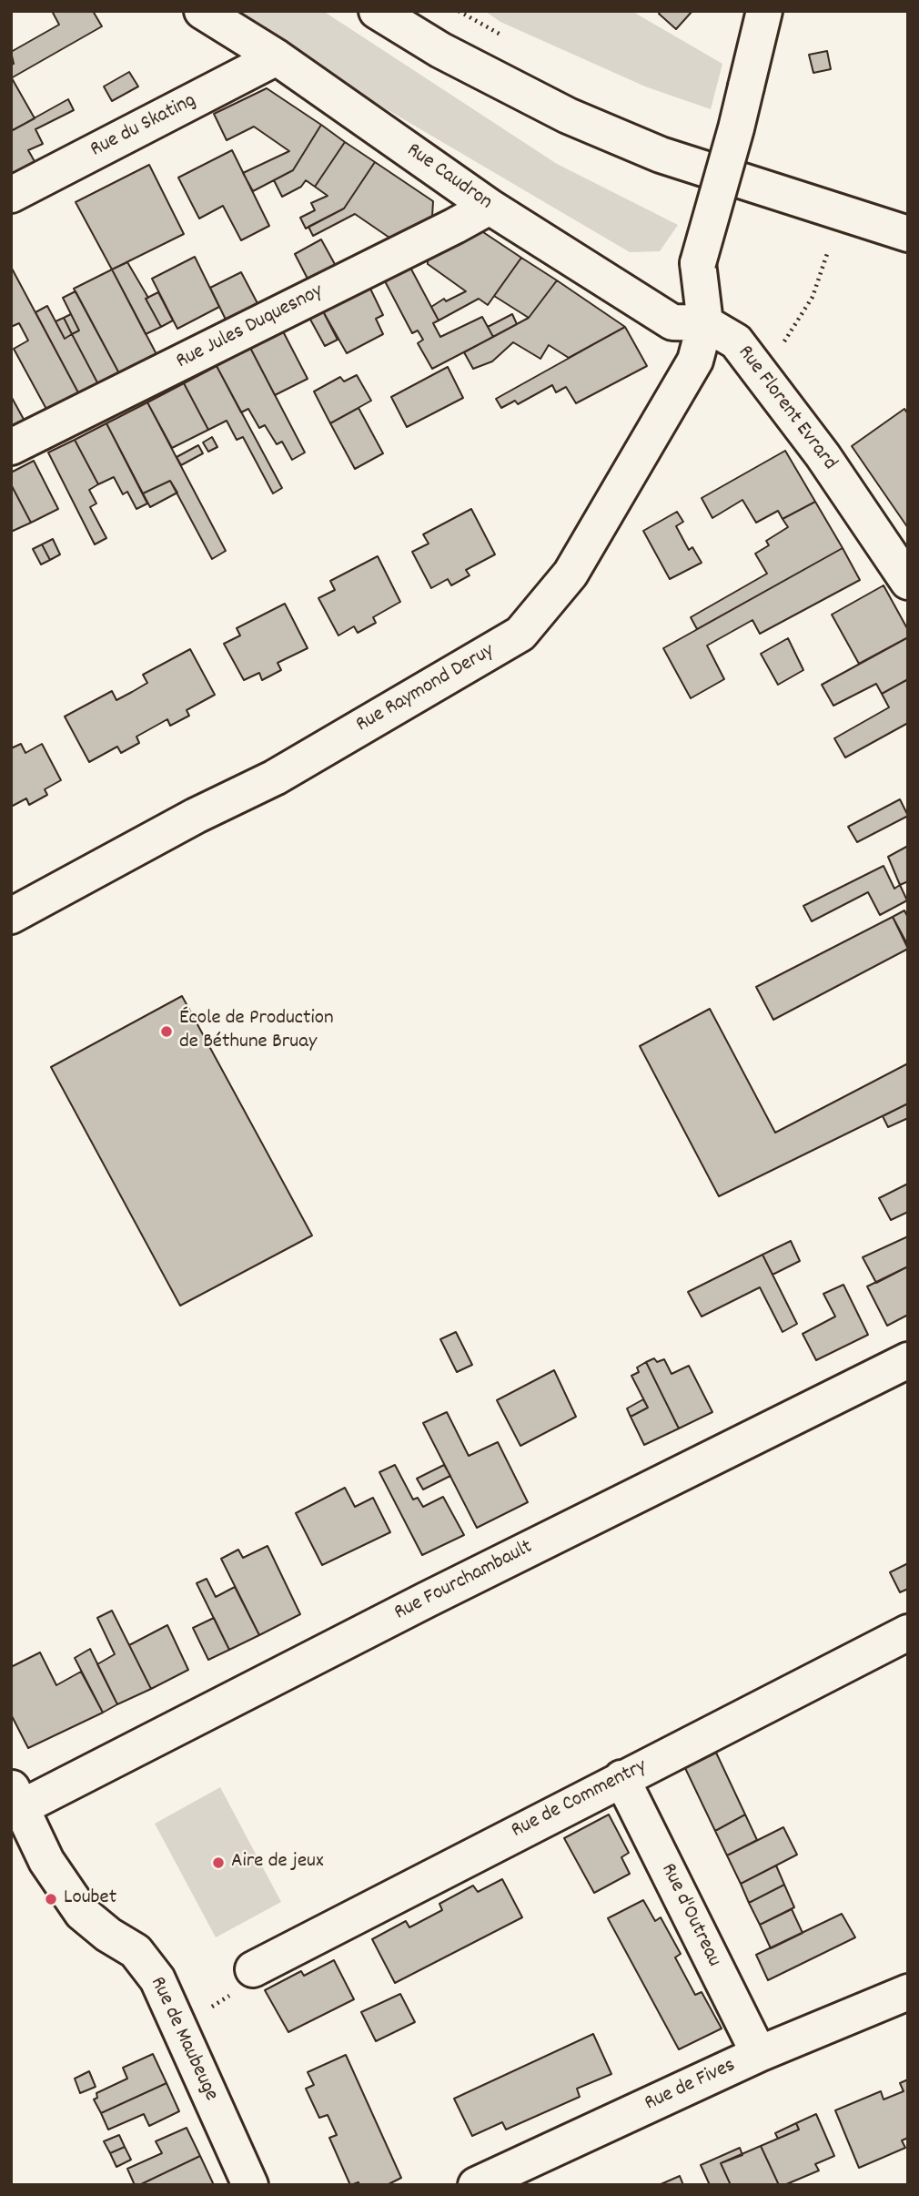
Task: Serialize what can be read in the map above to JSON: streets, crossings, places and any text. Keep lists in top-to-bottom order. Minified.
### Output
{"streets":{"street":["Rue du Skating","Rue Caudron","Rue Jules Duquesnoy","Rue Florent Evrard","Rue Raymond Deruy","Rue Fourchambault","Rue de Commentry","Rue d'Outreau","Rue de Maubeuge","Rue de Fives"]},"crossings":[["Rue du Skating","Rue Caudron"],["Rue Caudron","Rue Jules Duquesnoy"],["Rue Caudron","Rue Florent Evrard"],["Rue Caudron","Rue Raymond Deruy"],["Rue Florent Evrard","Rue Raymond Deruy"],["Rue Fourchambault","Rue de Maubeuge"],["Rue de Commentry","Rue d'Outreau"],["Rue d'Outreau","Rue de Fives"]],"places":["École de Production de Béthune Bruay","Aire de jeux","Loubet"]}
